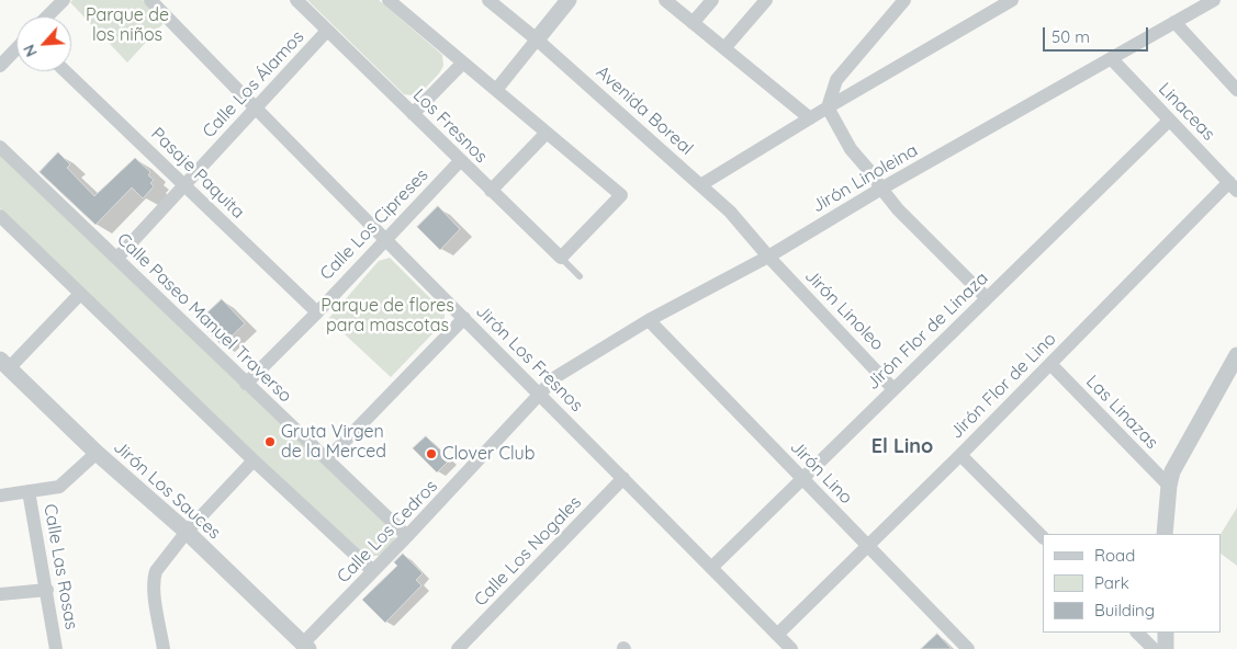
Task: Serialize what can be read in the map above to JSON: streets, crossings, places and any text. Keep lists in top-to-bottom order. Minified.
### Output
{"streets":{"street":["Calle Los Álamos","Avenida Boreal","Linaceas","Los Fresnos","Pasaje Paquita","Jirón Linoleina","Calle Los Cipreses","Jirón Linoleo","Calle Paseo Manuel Traverso","Jirón Flor de Linaza","Jirón Los Fresnos","Jirón Flor de Lino","Las Linazas","Jirón Lino","Jirón Los Sauces","Calle Los Cedros","Calle Los Nogales","Calle Las Rosas"]},"crossings":[["Calle Los Álamos","Los Fresnos"],["Calle Los Álamos","Pasaje Paquita"],["Calle Los Álamos","Calle Paseo Manuel Traverso"],["Calle Los Álamos","Jirón Los Fresnos"],["Avenida Boreal","Jirón Linoleina"],["Avenida Boreal","Jirón Linoleo"],["Linaceas","Jirón Linoleina"],["Linaceas","Jirón Flor de Linaza"],["Linaceas","Jirón Flor de Lino"],["Los Fresnos","Calle Los Cipreses"],["Pasaje Paquita","Calle Los Cipreses"],["Jirón Linoleina","Jirón Linoleo"],["Jirón Linoleina","Jirón Los Fresnos"],["Jirón Linoleina","Jirón Lino"],["Jirón Linoleina","Calle Los Cedros"],["Calle Los Cipreses","Calle Paseo Manuel Traverso"],["Calle Los Cipreses","Jirón Los Fresnos"],["Jirón Linoleo","Jirón Flor de Linaza"],["Calle Paseo Manuel Traverso","Calle Los Cedros"],["Jirón Flor de Linaza","Jirón Los Fresnos"],["Jirón Flor de Linaza","Jirón Lino"],["Jirón Los Fresnos","Jirón Flor de Lino"],["Jirón Los Fresnos","Calle Los Cedros"],["Jirón Los Fresnos","Calle Los Nogales"],["Jirón Flor de Lino","Las Linazas"],["Jirón Flor de Lino","Jirón Lino"],["Jirón Los Sauces","Calle Los Cedros"]],"districts":["El Lino"],"parks":["Parque de los niños","Parque de flores para mascotas"],"places":["Gruta Virgen de la Merced","Clover Club"],"legend":["Road","Park","Building"],"scale_bar":"50 m","north":"bottom left"}
